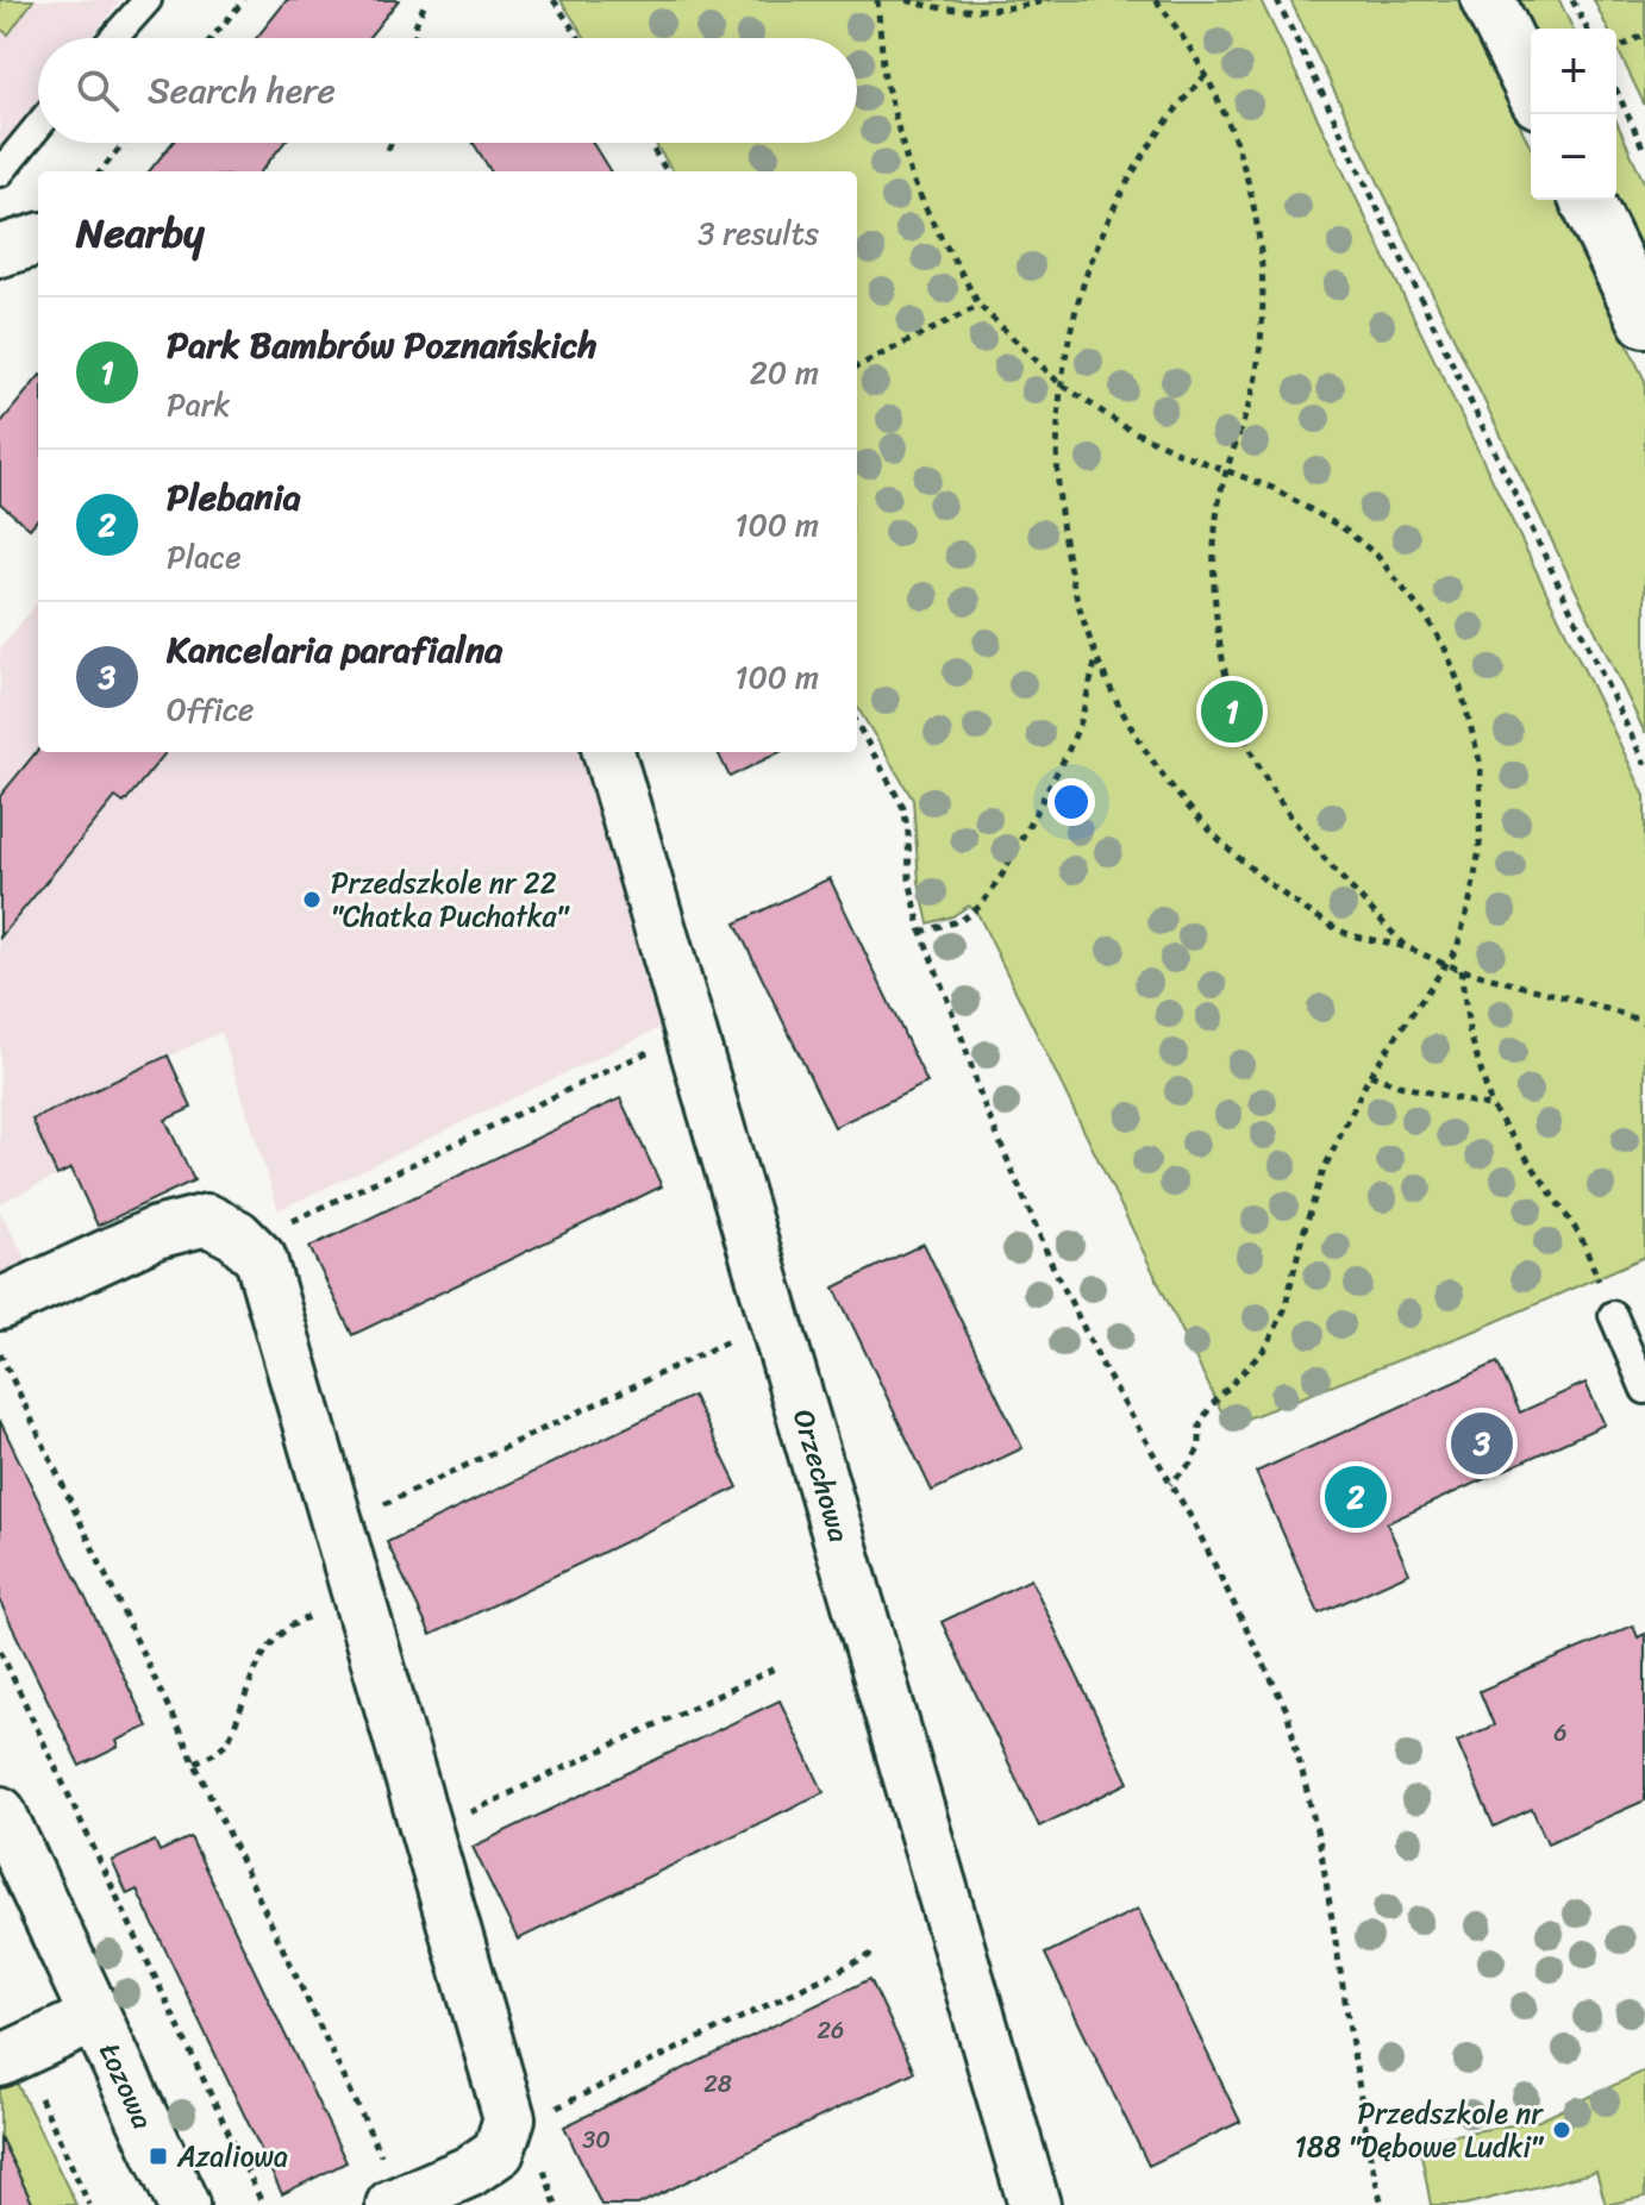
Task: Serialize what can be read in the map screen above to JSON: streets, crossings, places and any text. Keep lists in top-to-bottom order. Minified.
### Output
{"streets":{"street":["Orzechowa","Łozowa"]},"places":{"other":["Przedszkole nr 22 \"Chatka Puchatka\"","Przedszkole nr 188 \"Dębowe Ludki\""],"transit":["Azaliowa"]},"house_numbers":["6","26","28","30"],"page":{"map_buttons":["+","−"],"search":"Search here","heading":["Nearby","3 results"],"list":[{"mark":"1","name":"Park Bambrów Poznańskich","note":"Park","value":"20 m"},{"mark":"2","name":"Plebania","note":"Place","value":"100 m"},{"mark":"3","name":"Kancelaria parafialna","note":"Office","value":"100 m"}],"pins":["1","3","2"]}}
